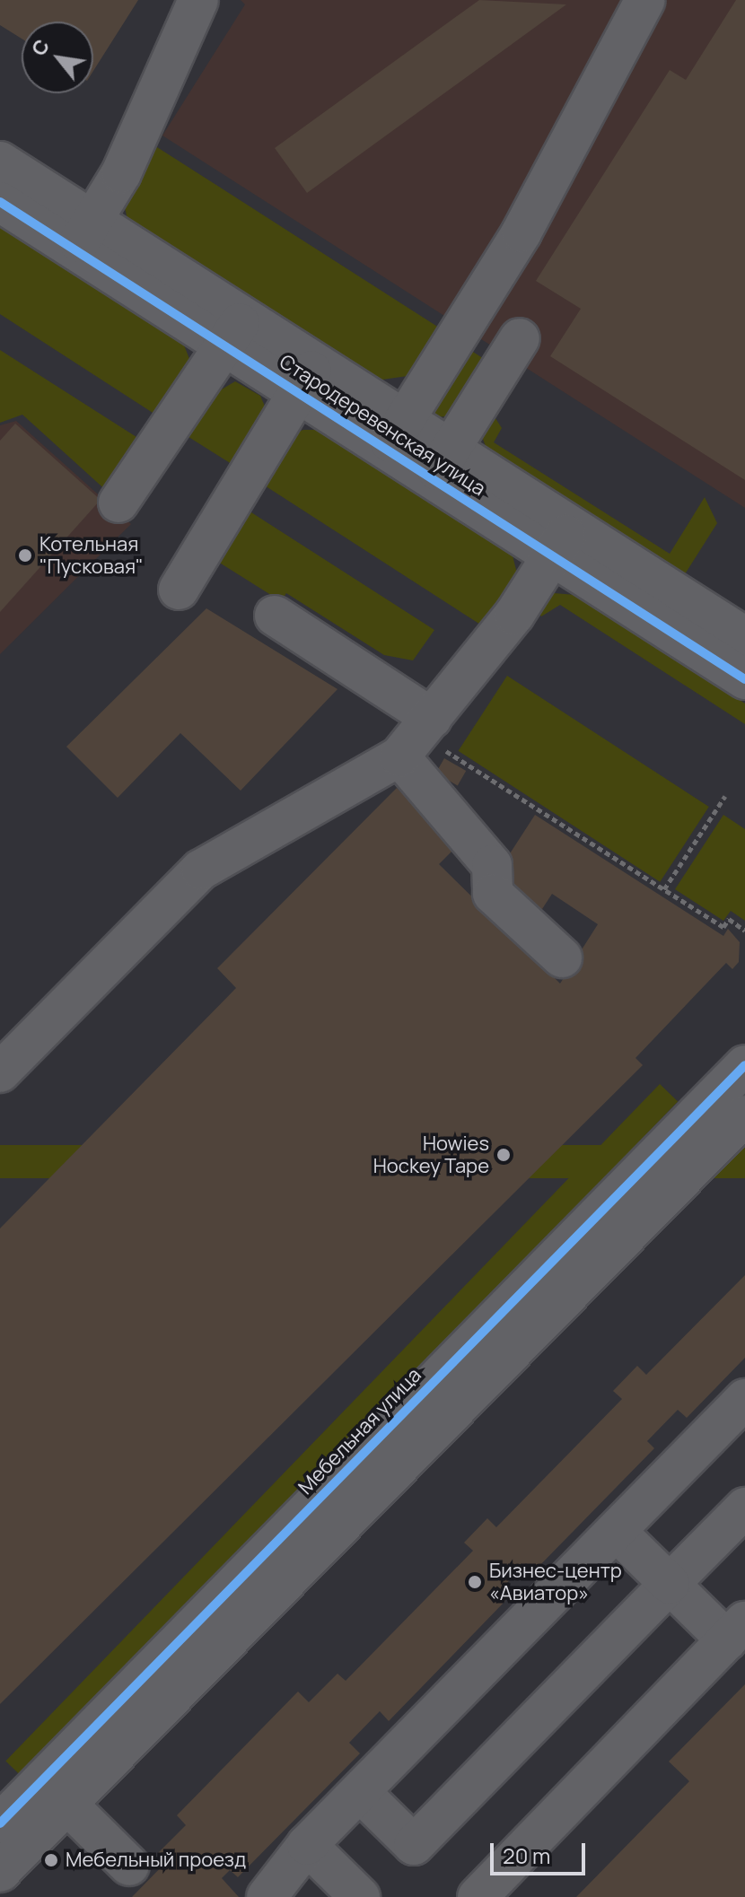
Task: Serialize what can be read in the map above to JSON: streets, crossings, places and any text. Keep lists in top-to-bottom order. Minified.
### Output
{"streets":{"street":["Стародеревенская улица","Мебельная улица"]},"places":["Котельная \"Пусковая\"","Howies Hockey Tape","Бизнес-центр «Авиатор»","Мебельный проезд"],"scale_bar":"20 m","north":"top left"}
